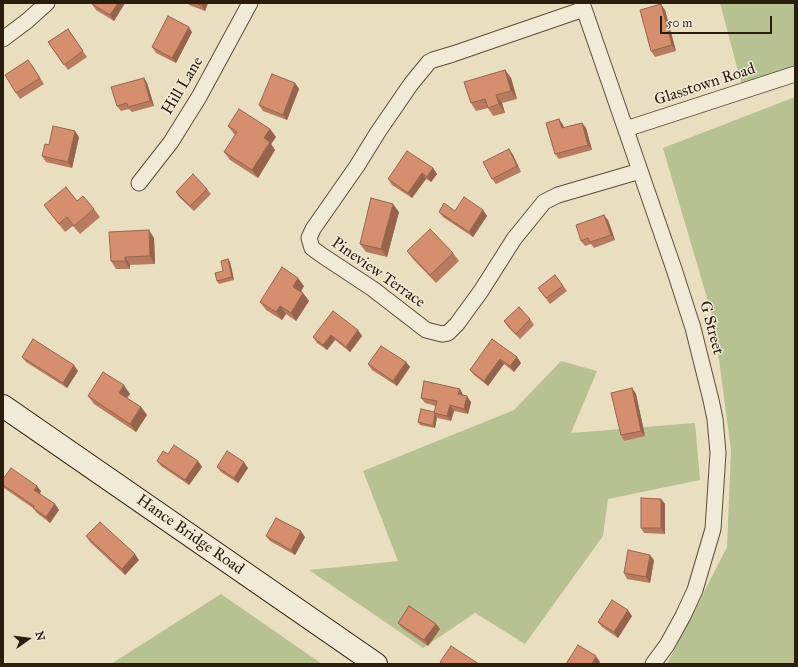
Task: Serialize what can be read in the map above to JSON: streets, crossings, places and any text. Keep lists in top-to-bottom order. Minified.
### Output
{"streets":{"street":["Glasstown Road","Hill Lane","Pineview Terrace","G Street","Hance Bridge Road"]},"crossings":[["Glasstown Road","G Street"],["Pineview Terrace","G Street"]],"scale_bar":"50 m","north":"right"}
